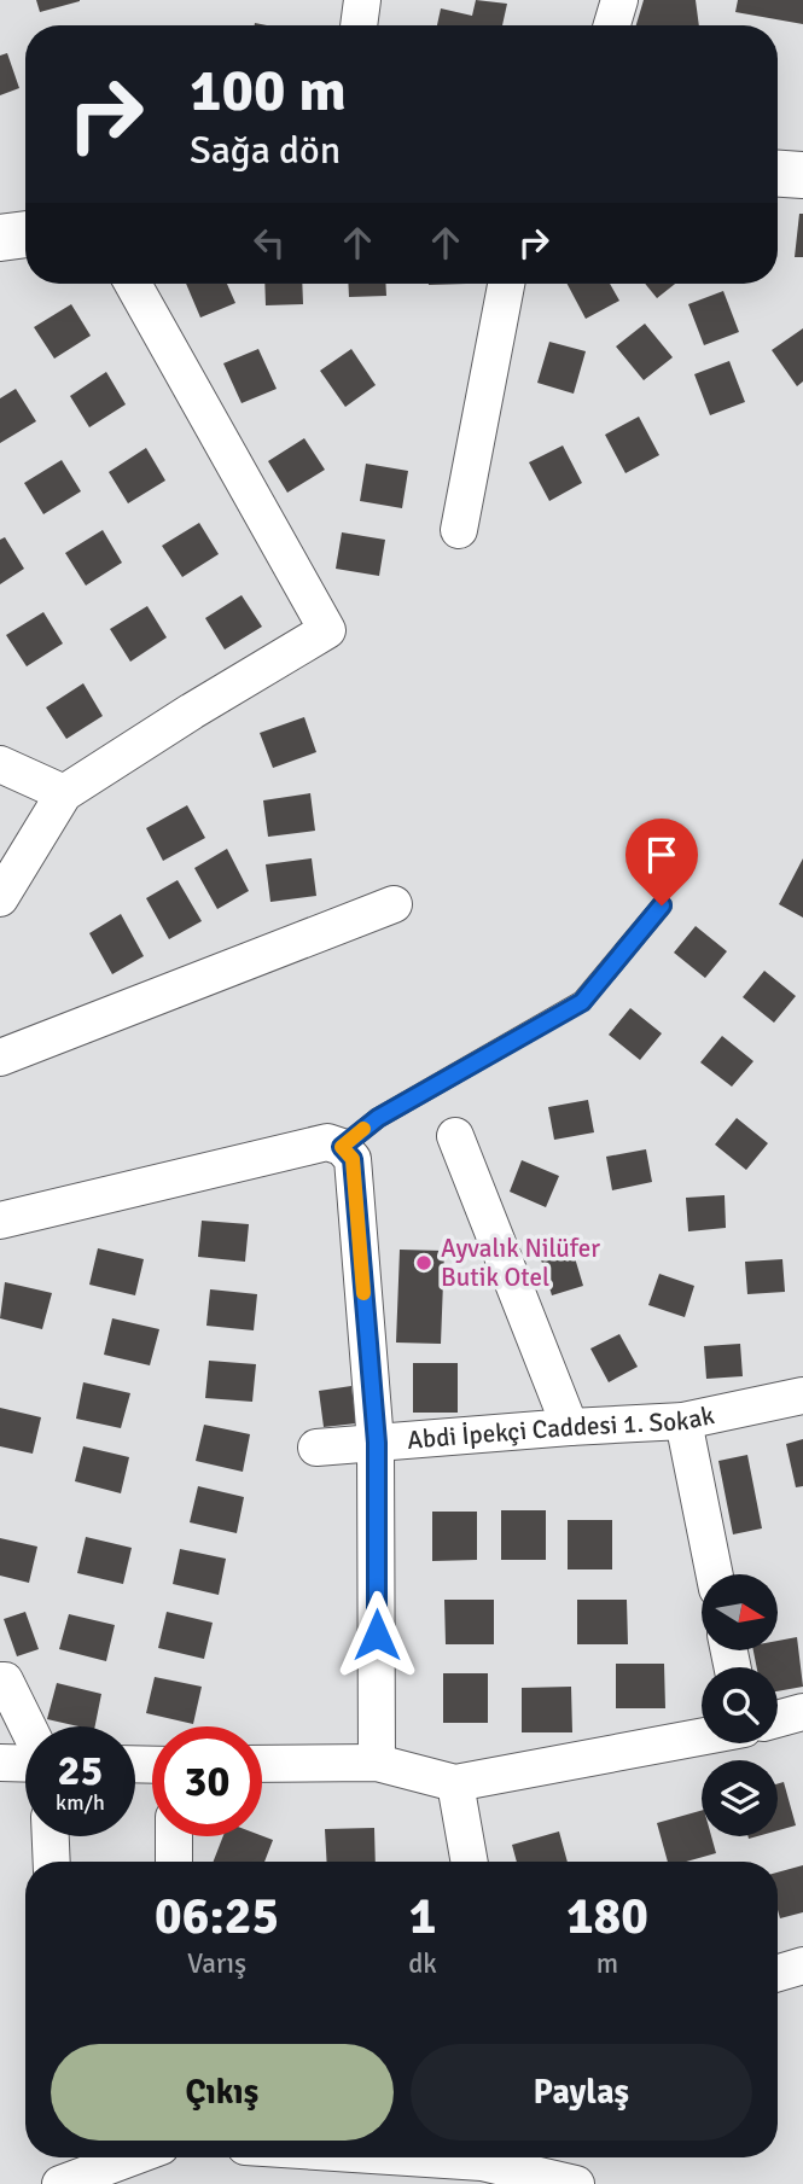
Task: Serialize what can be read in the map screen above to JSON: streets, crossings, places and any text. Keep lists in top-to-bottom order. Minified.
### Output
{"streets":{"street":["Abdi İpekçi Caddesi 1. Sokak"]},"places":["Ayvalık Nilüfer Butik Otel"],"north":"right","page":{"turn":["100 m","Sağa dön"],"speed":"25 km/h","limit":"30","eta":["06:25","Varış","1","dk","180","m"],"buttons":["Çıkış","Paylaş"]}}
